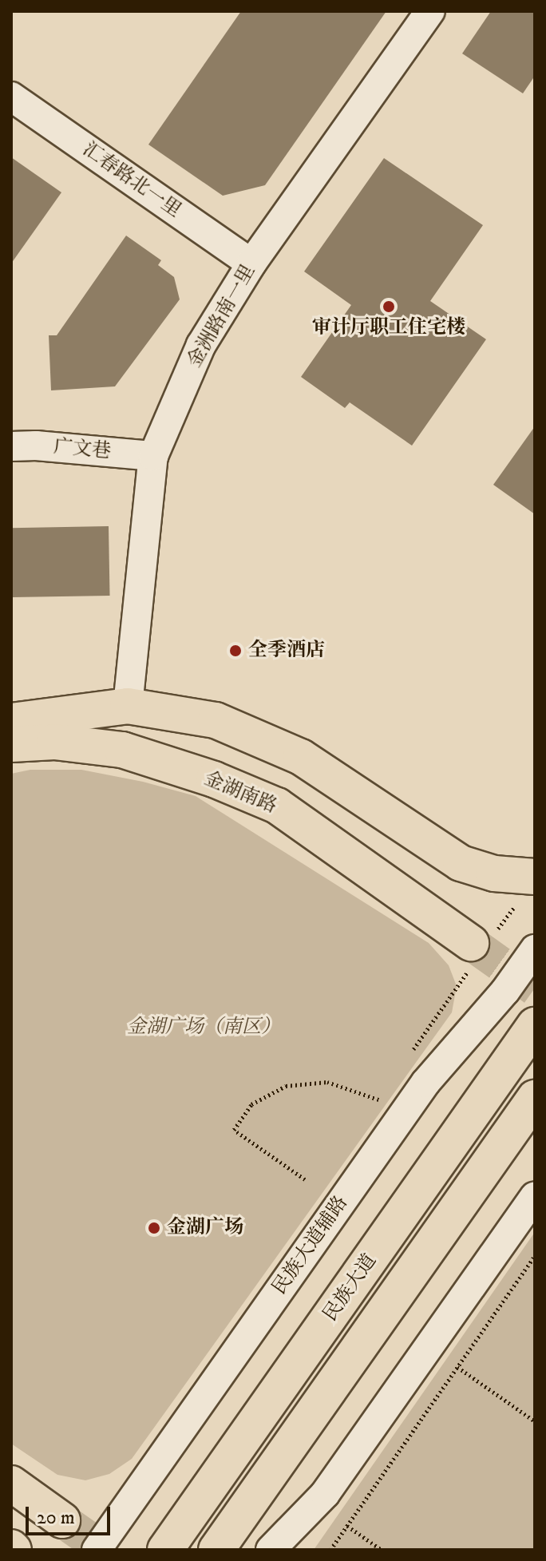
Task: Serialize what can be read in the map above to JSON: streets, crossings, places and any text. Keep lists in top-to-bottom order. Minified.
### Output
{"streets":{"main road":["金湖南路","民族大道"],"street":["汇春路北一里","金洲路南一里","广文巷","民族大道辅路"]},"crossings":[["汇春路北一里","金洲路南一里"],["金洲路南一里","广文巷"]],"parks":["金湖广场（南区）"],"places":["审计厅职工住宅楼","全季酒店","金湖广场"],"scale_bar":"20 m"}
